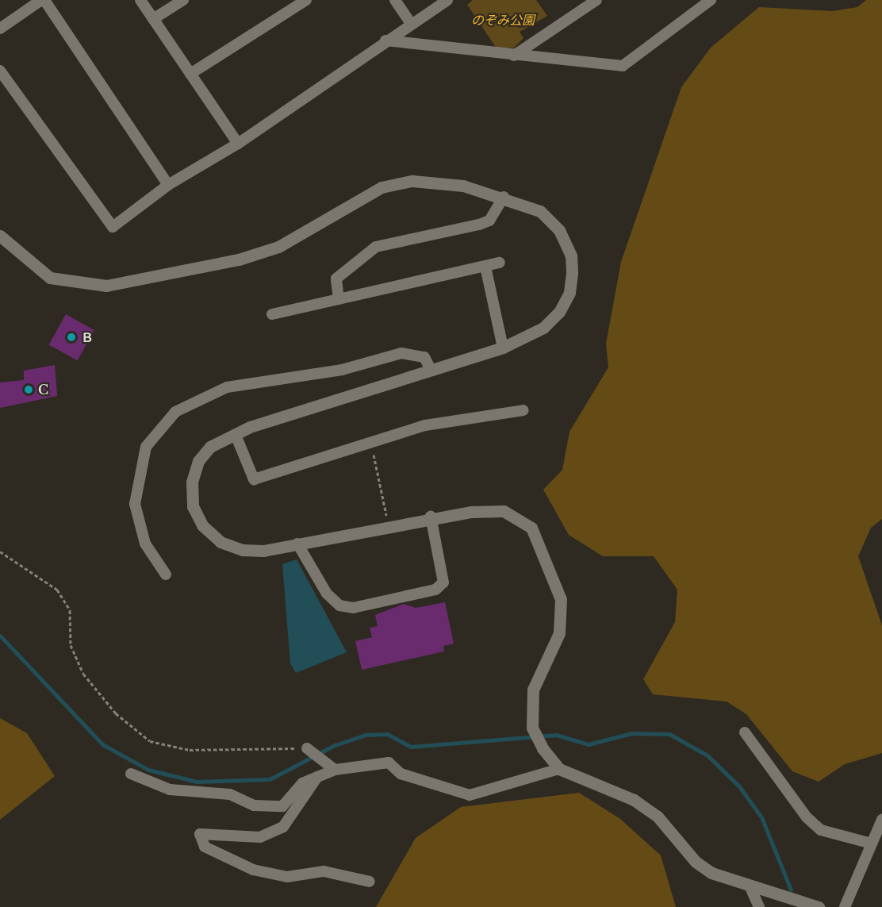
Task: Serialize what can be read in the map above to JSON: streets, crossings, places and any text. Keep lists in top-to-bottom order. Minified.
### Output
{"parks":["のぞみ公園"],"places":["Ｂ","C"]}
